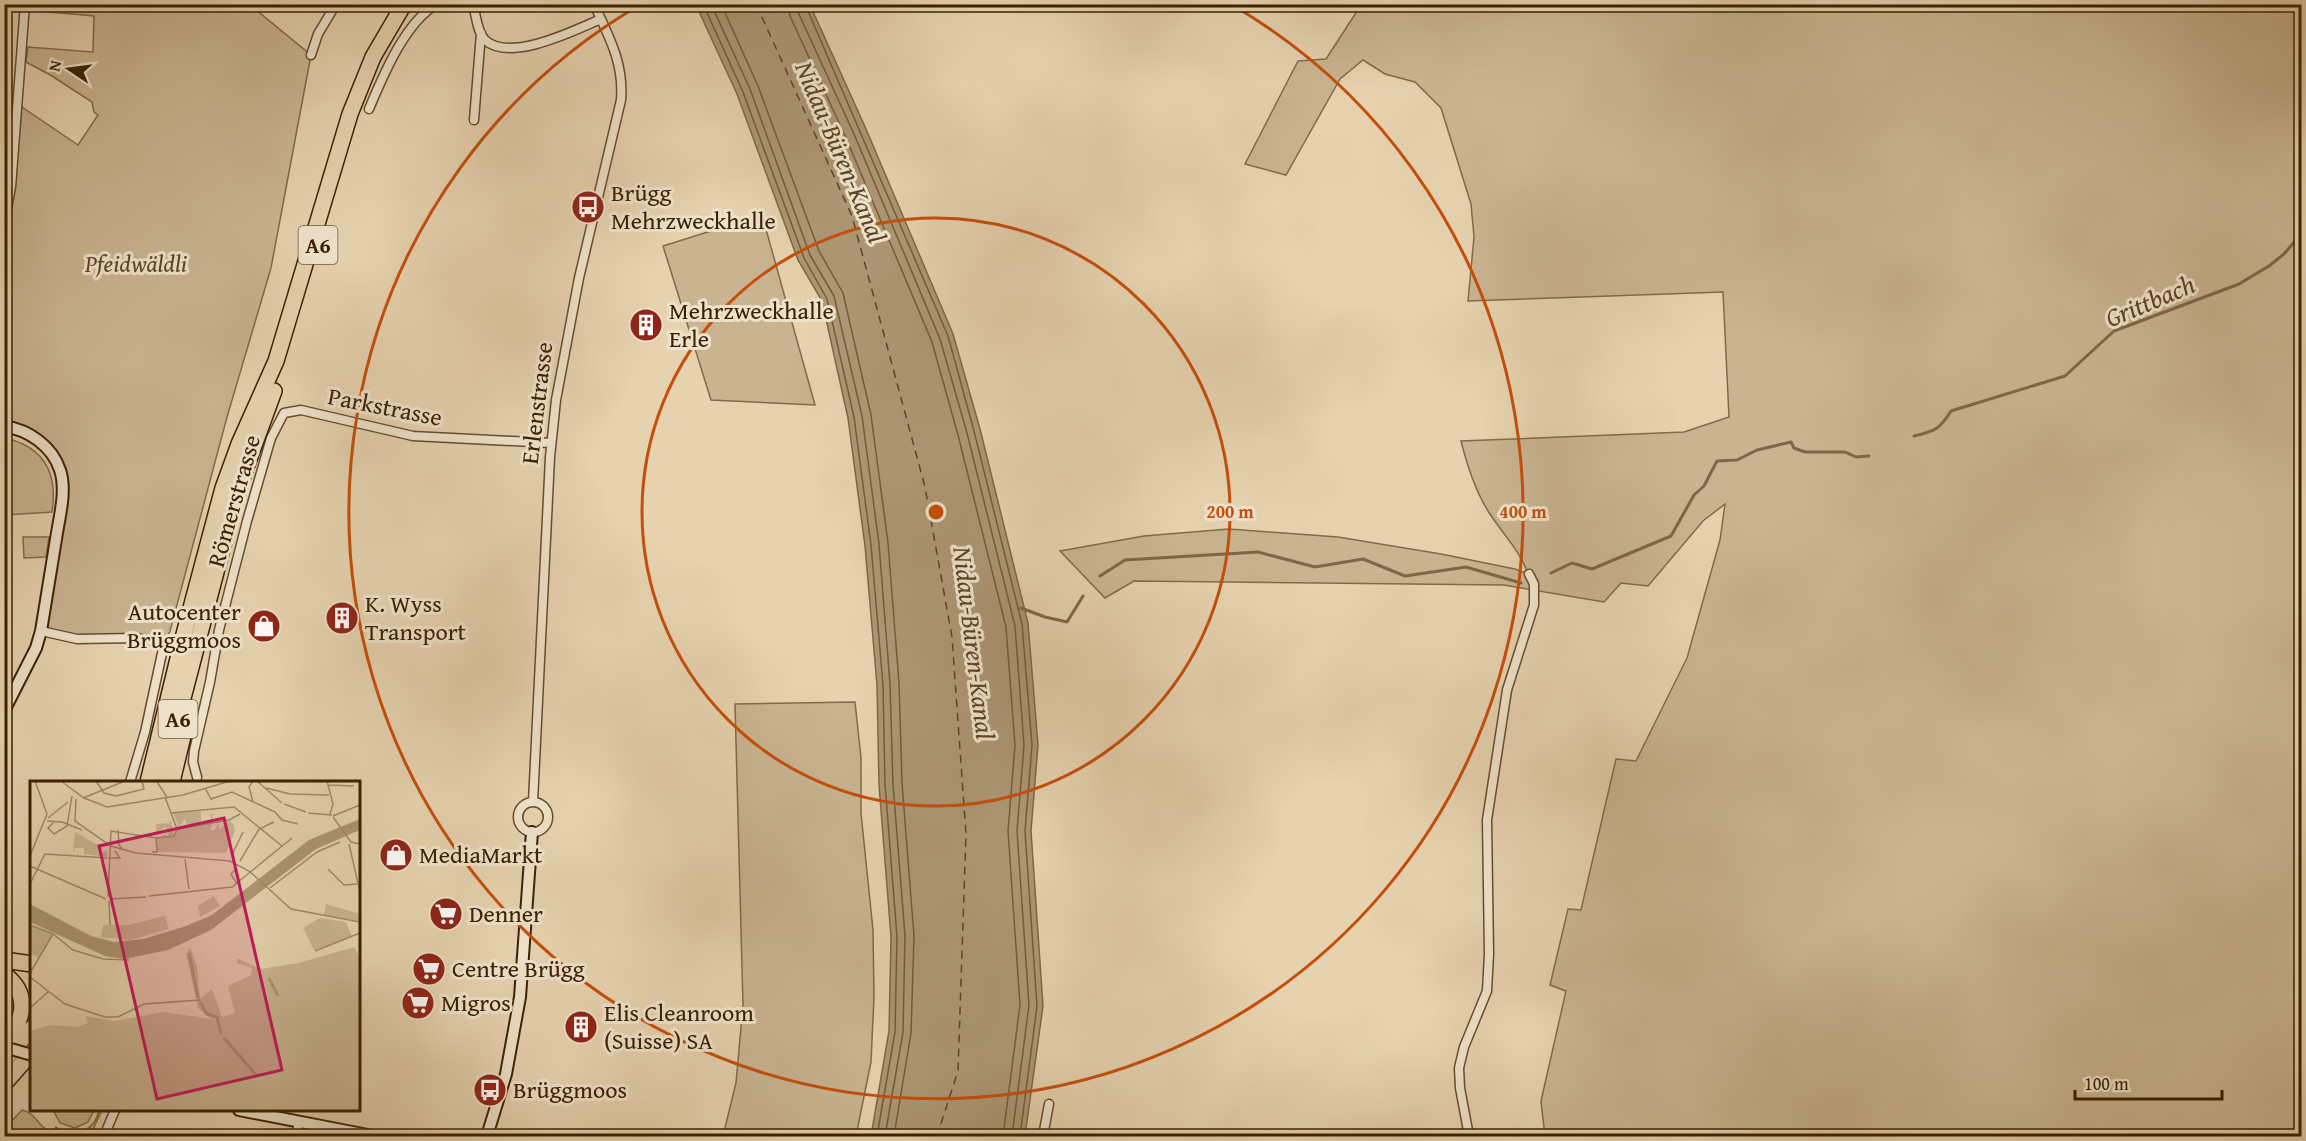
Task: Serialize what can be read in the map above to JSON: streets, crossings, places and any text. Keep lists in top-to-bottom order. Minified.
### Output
{"streets":{"highway":["A6"],"street":["Erlenstrasse","Parkstrasse","Römerstrasse"]},"crossings":[["Erlenstrasse","Parkstrasse"],["Parkstrasse","Römerstrasse"]],"water":["Nidau-Büren-Kanal","Grittbach"],"parks":["Pfeidwäldli"],"places":{"bus stop":["Brügg Mehrzweckhalle","Brüggmoos"],"building":["Mehrzweckhalle Erle","K. Wyss Transport","Elis Cleanroom (Suisse) SA"],"shop":["Autocenter Brüggmoos","MediaMarkt"],"supermarket":["Denner","Centre Brügg","Migros"]},"scale_bar":"100 m","north":"left","rings":["200 m","400 m"]}
